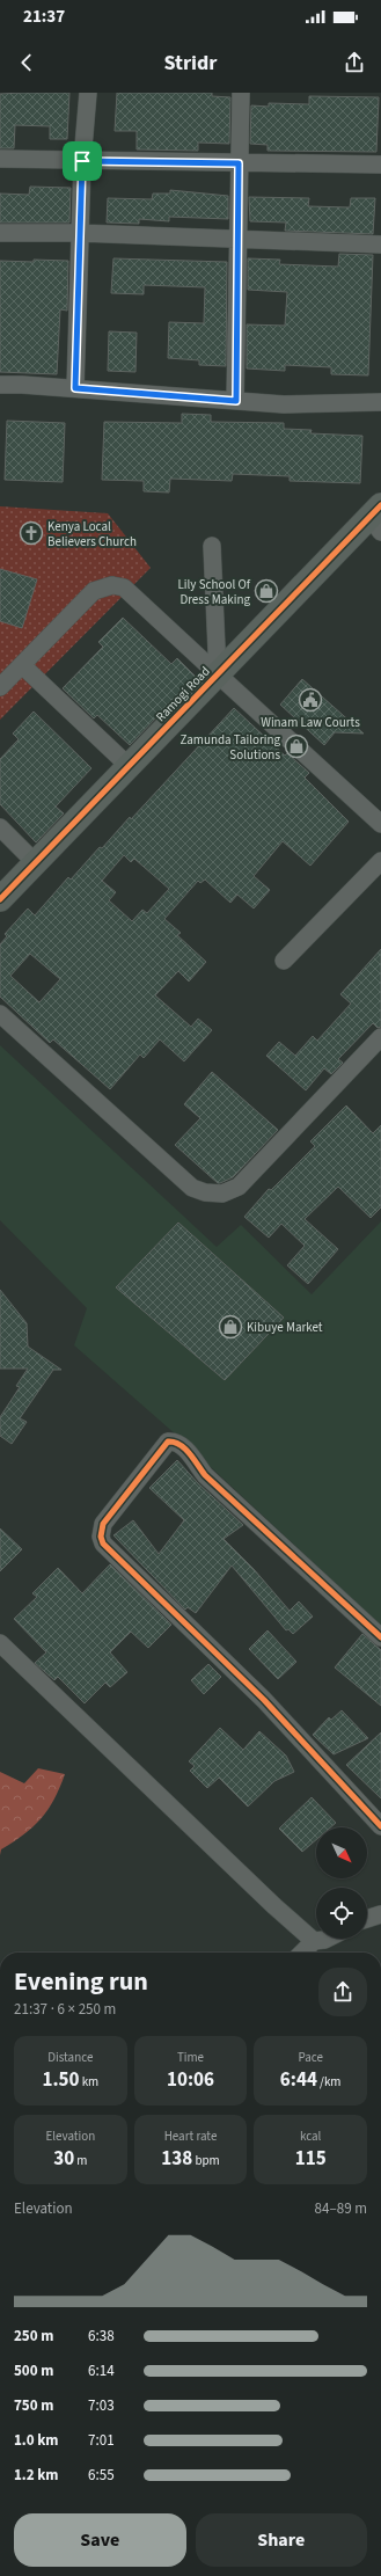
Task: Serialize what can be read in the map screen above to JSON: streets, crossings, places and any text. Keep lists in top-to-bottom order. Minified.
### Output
{"streets":{"street":["Ramogi Road"]},"places":{"church":["Kenya Local Believers Church"],"shop":["Lily School Of Dress Making","Zamunda Tailoring Solutions","Kibuye Market"],"public building":["Winam Law Courts"]},"north":"bottom right","page":{"status":"21:37","header":"Stridr","heading":["Evening run","21:37 · 6 × 250 m"],"stats":[["Distance","1.50 km"],["Time","10:06"],["Pace","6:44 /km"],["Elevation","30 m"],["Heart rate","138 bpm"],["kcal","115"]],"chart":["Elevation","84–89 m"],"list":[{"name":"250 m","note":"6:38"},{"name":"500 m","note":"6:14"},{"name":"750 m","note":"7:03"},{"name":"1.0 km","note":"7:01"},{"name":"1.2 km","note":"6:55"}],"buttons":["Save","Share"]}}
